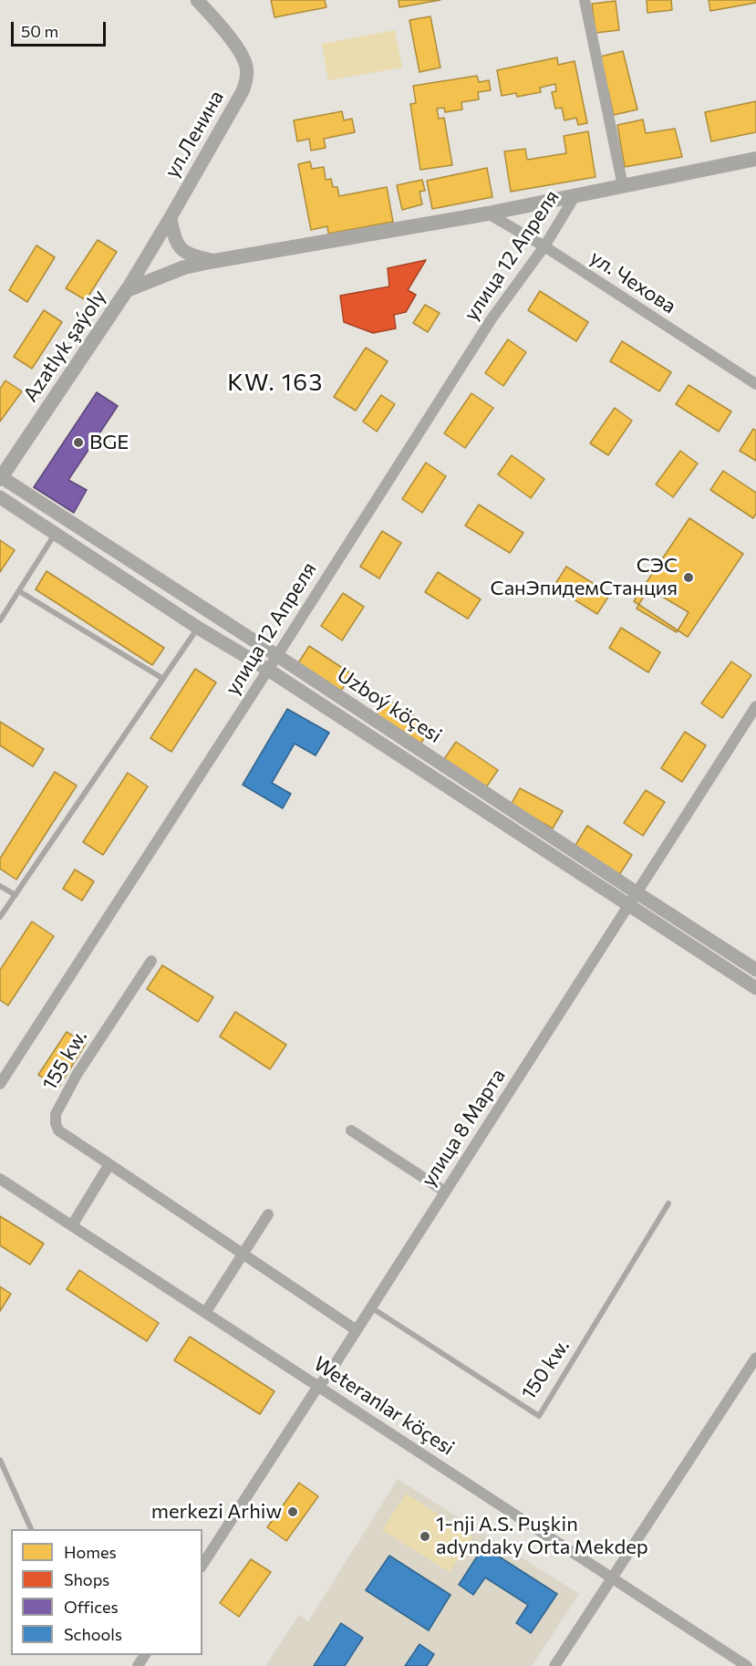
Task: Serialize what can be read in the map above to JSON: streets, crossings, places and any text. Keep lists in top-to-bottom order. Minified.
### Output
{"streets":{"main road":["Azatlyk şaýoly"],"street":["ул.Ленина","улица 12 Апреля","ул. Чехова","Uzboý köçesi","155 kw.","улица 8 Марта","Weteranlar köçesi"],"lane":["150 kw."]},"crossings":[["ул.Ленина","Azatlyk şaýoly"],["улица 12 Апреля","ул. Чехова"],["улица 12 Апреля","Uzboý köçesi"],["Azatlyk şaýoly","Uzboý köçesi"],["Uzboý köçesi","улица 8 Марта"],["155 kw.","улица 8 Марта"],["улица 8 Марта","150 kw."],["улица 8 Марта","Weteranlar köçesi"]],"districts":["KW. 163"],"places":["BGE","СЭС СанЭпидемСтанция","merkezi Arhiw","1-nji A.S. Puşkin adyndaky Orta Mekdep"],"legend":["Homes","Shops","Offices","Schools"],"scale_bar":"50 m"}
